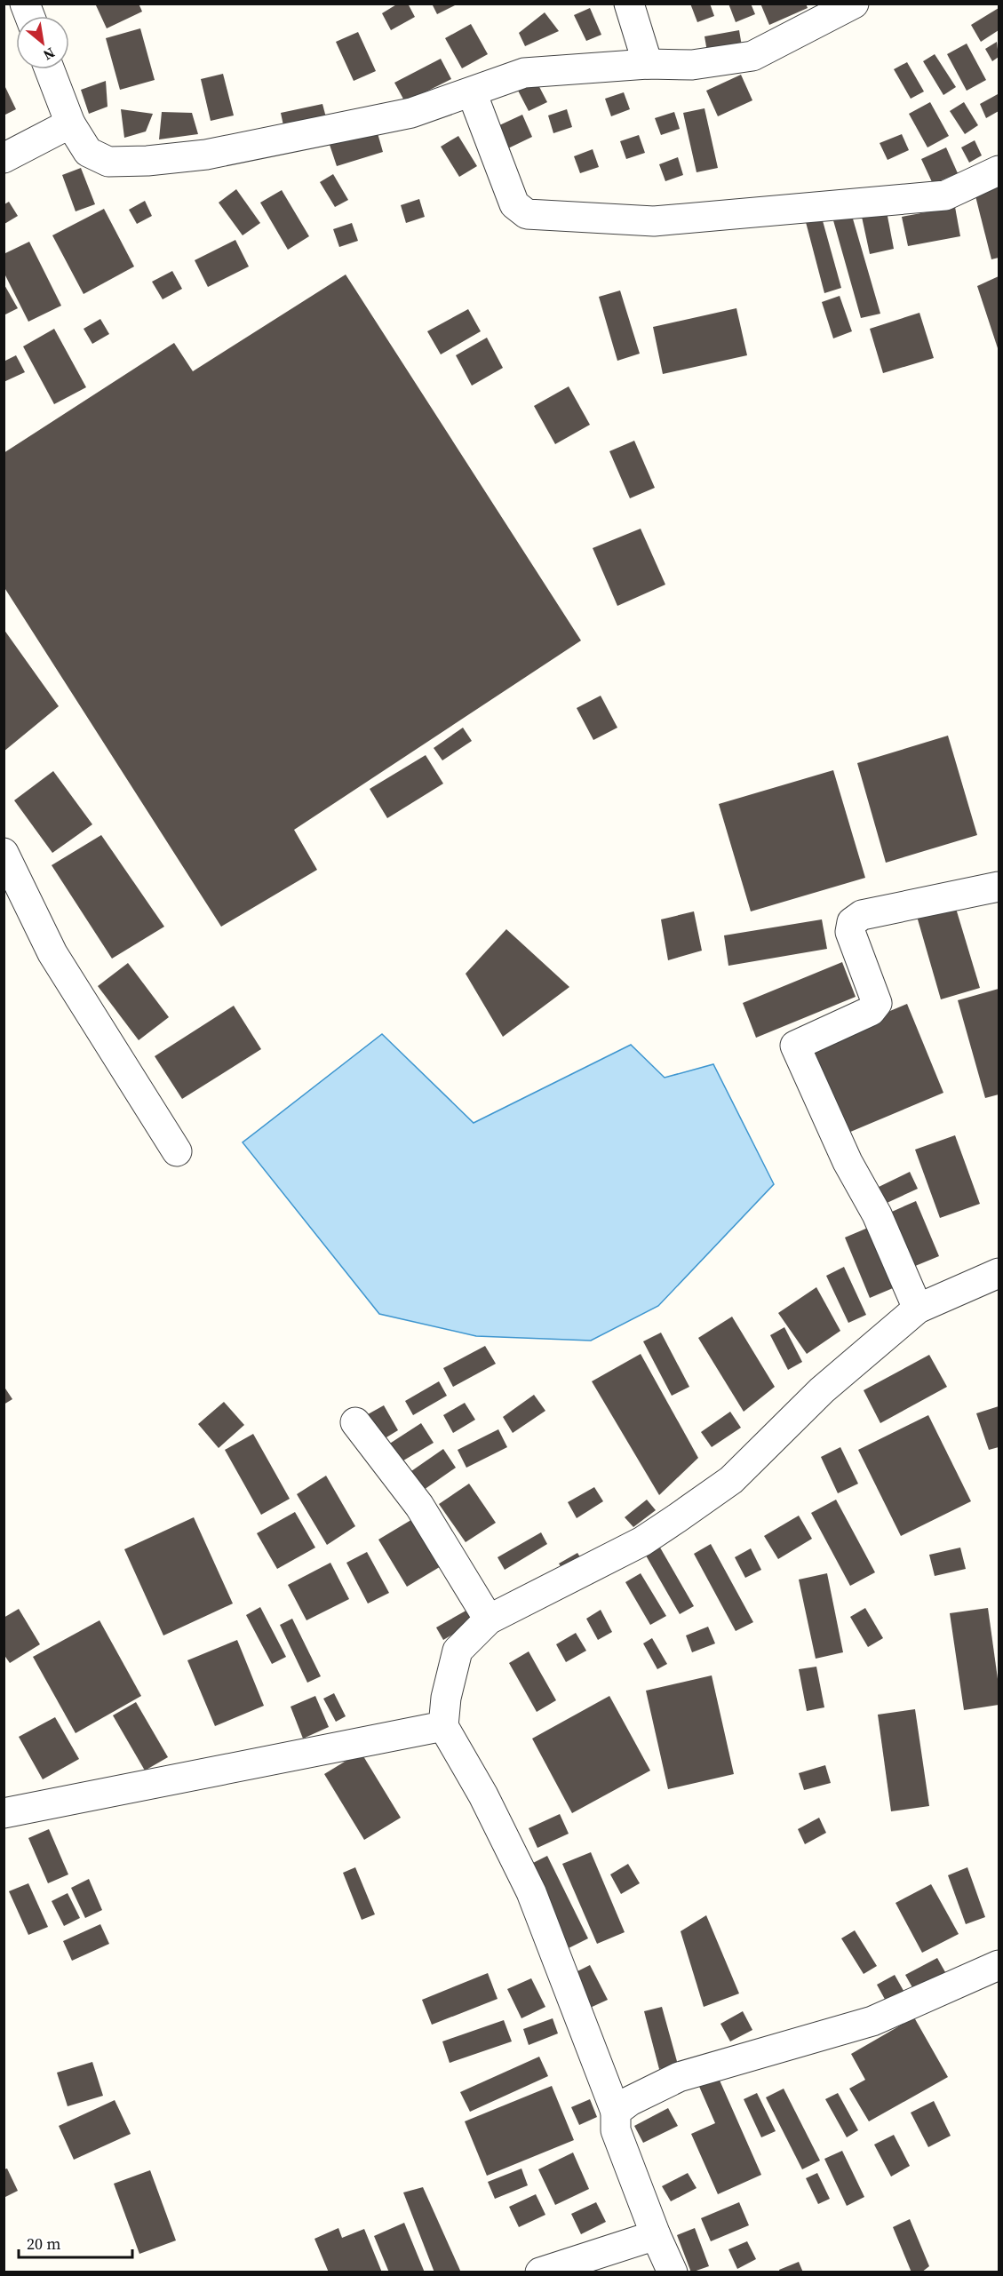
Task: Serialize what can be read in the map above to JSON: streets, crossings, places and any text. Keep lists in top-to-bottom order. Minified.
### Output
{"scale_bar":"20 m","north":"bottom right"}
